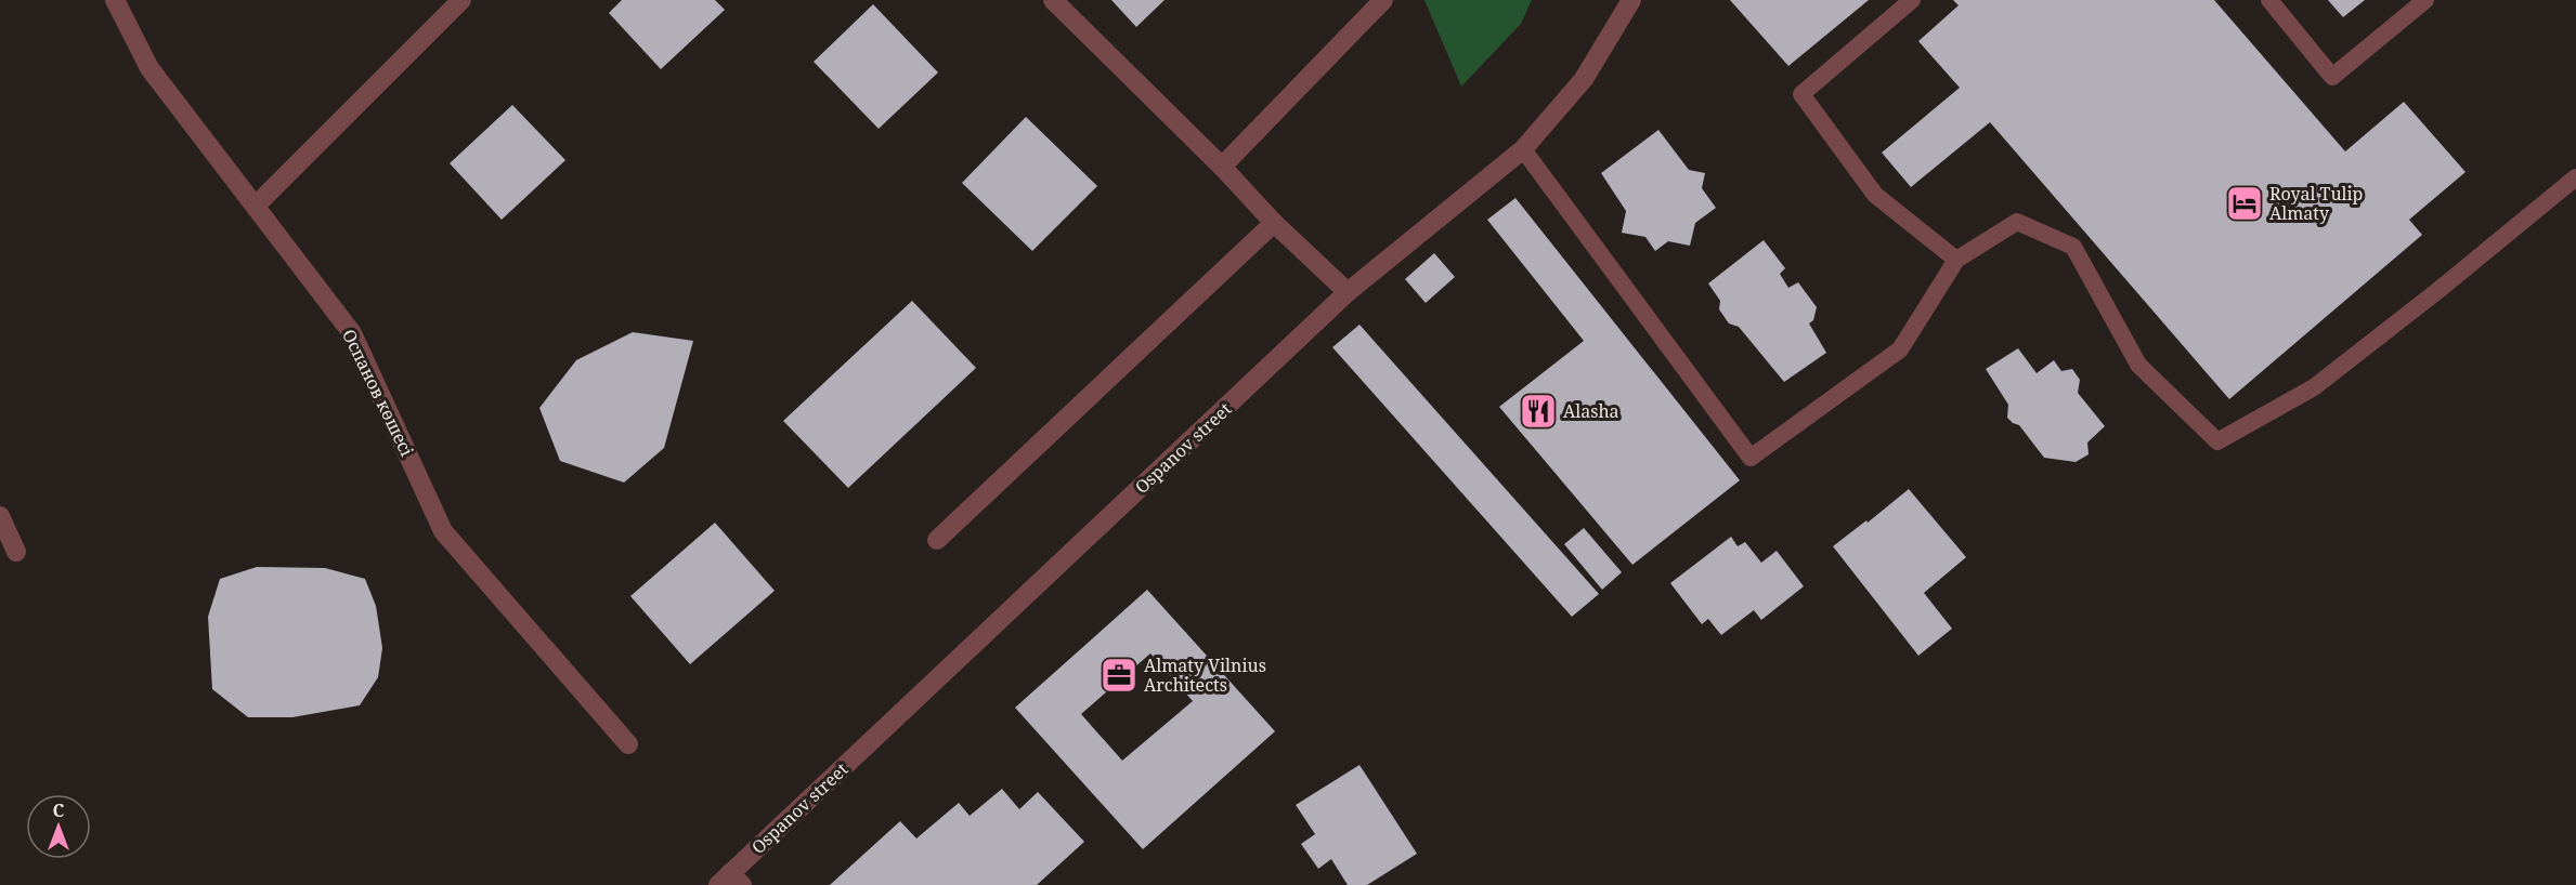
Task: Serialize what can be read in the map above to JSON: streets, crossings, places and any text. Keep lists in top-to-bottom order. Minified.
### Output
{"streets":{"street":["Оспанов көшесі","Ospanov street"]},"places":{"hotel":["Royal Tulip Almaty"],"restaurant":["Alasha"],"office":["Almaty Vilnius Architects"]},"north":"top"}
